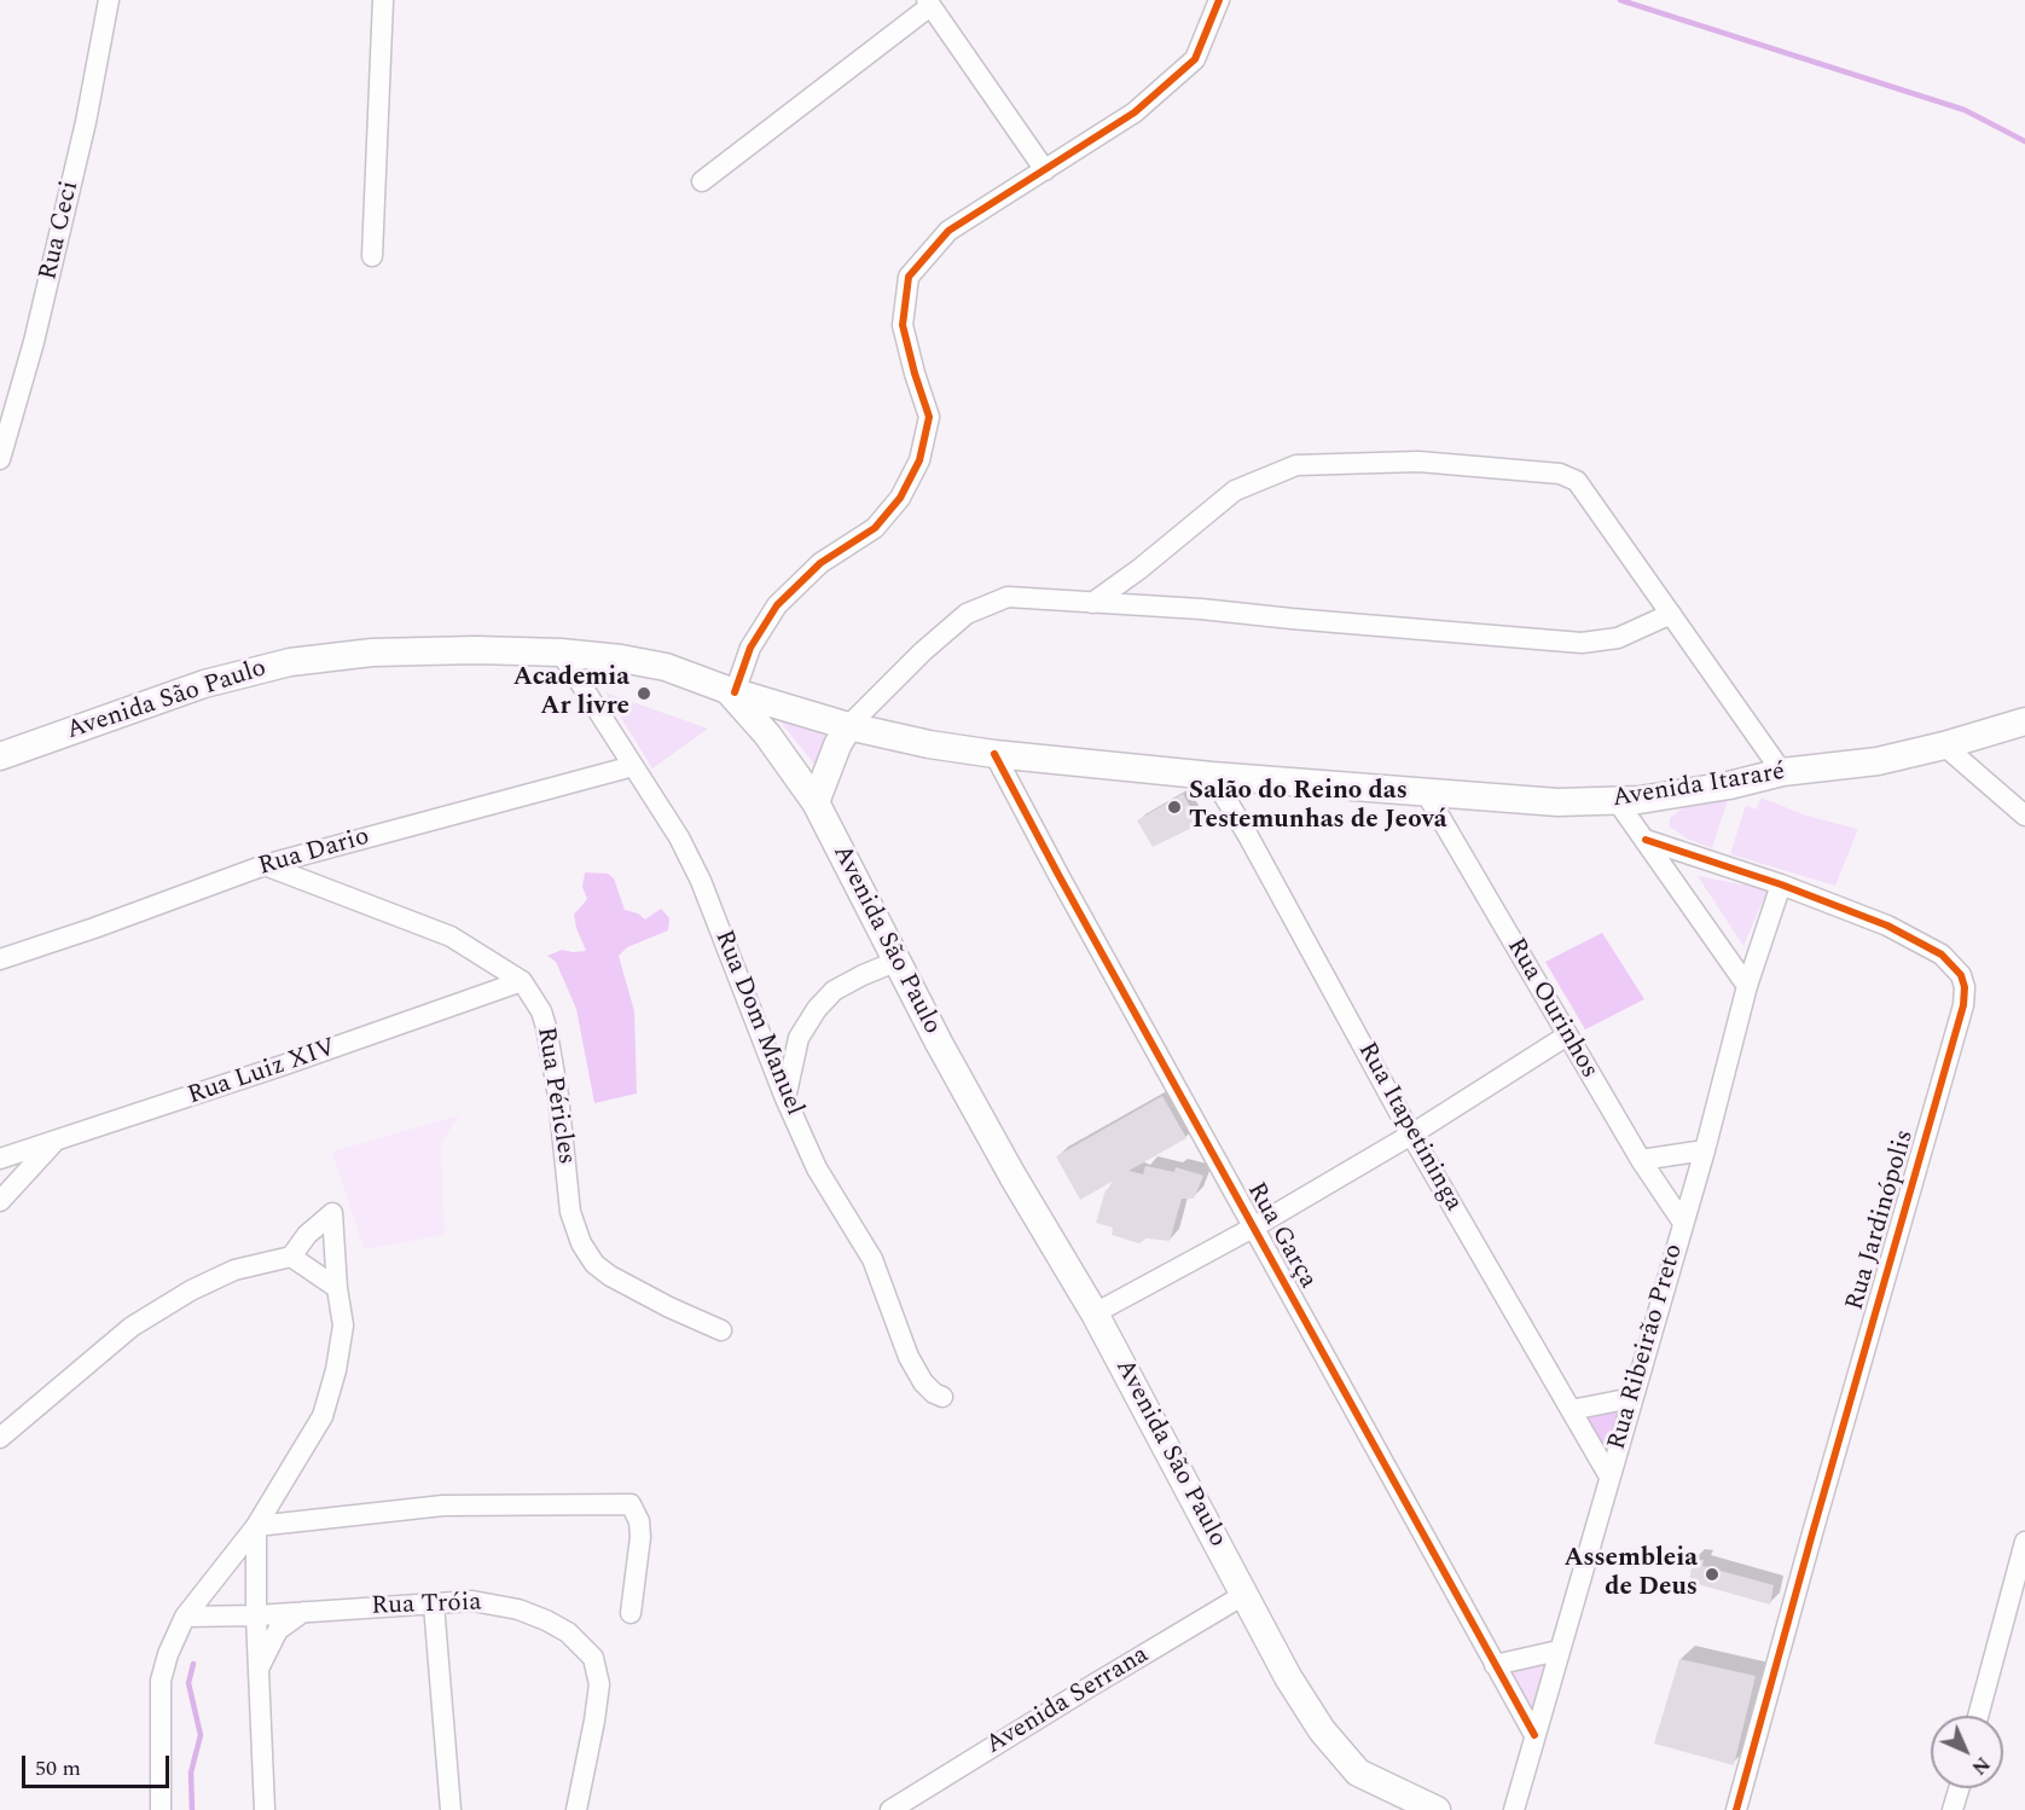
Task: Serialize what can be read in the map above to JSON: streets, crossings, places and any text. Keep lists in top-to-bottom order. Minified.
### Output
{"streets":{"main road":["Avenida São Paulo","Avenida Itararé"],"street":["Rua Ceci","Rua Dario","Rua Ourinhos","Rua Dom Manuel","Rua Luiz XIV","Rua Péricles","Rua Itapetininga","Rua Jardinópolis","Rua Garça","Rua Ribeirão Preto","Rua Tróia","Avenida Serrana"]},"crossings":[["Avenida São Paulo","Avenida Itararé"],["Avenida São Paulo","Rua Dom Manuel"],["Avenida São Paulo","Avenida Serrana"],["Avenida Itararé","Rua Ourinhos"],["Avenida Itararé","Rua Itapetininga"],["Avenida Itararé","Rua Garça"],["Rua Dario","Rua Dom Manuel"],["Rua Dario","Rua Péricles"],["Rua Ourinhos","Rua Ribeirão Preto"],["Rua Luiz XIV","Rua Péricles"],["Rua Itapetininga","Rua Ribeirão Preto"],["Rua Jardinópolis","Rua Ribeirão Preto"],["Rua Garça","Rua Ribeirão Preto"]],"places":["Academia Ar livre","Salão do Reino das Testemunhas de Jeová","Assembleia de Deus"],"scale_bar":"50 m","north":"bottom right"}
